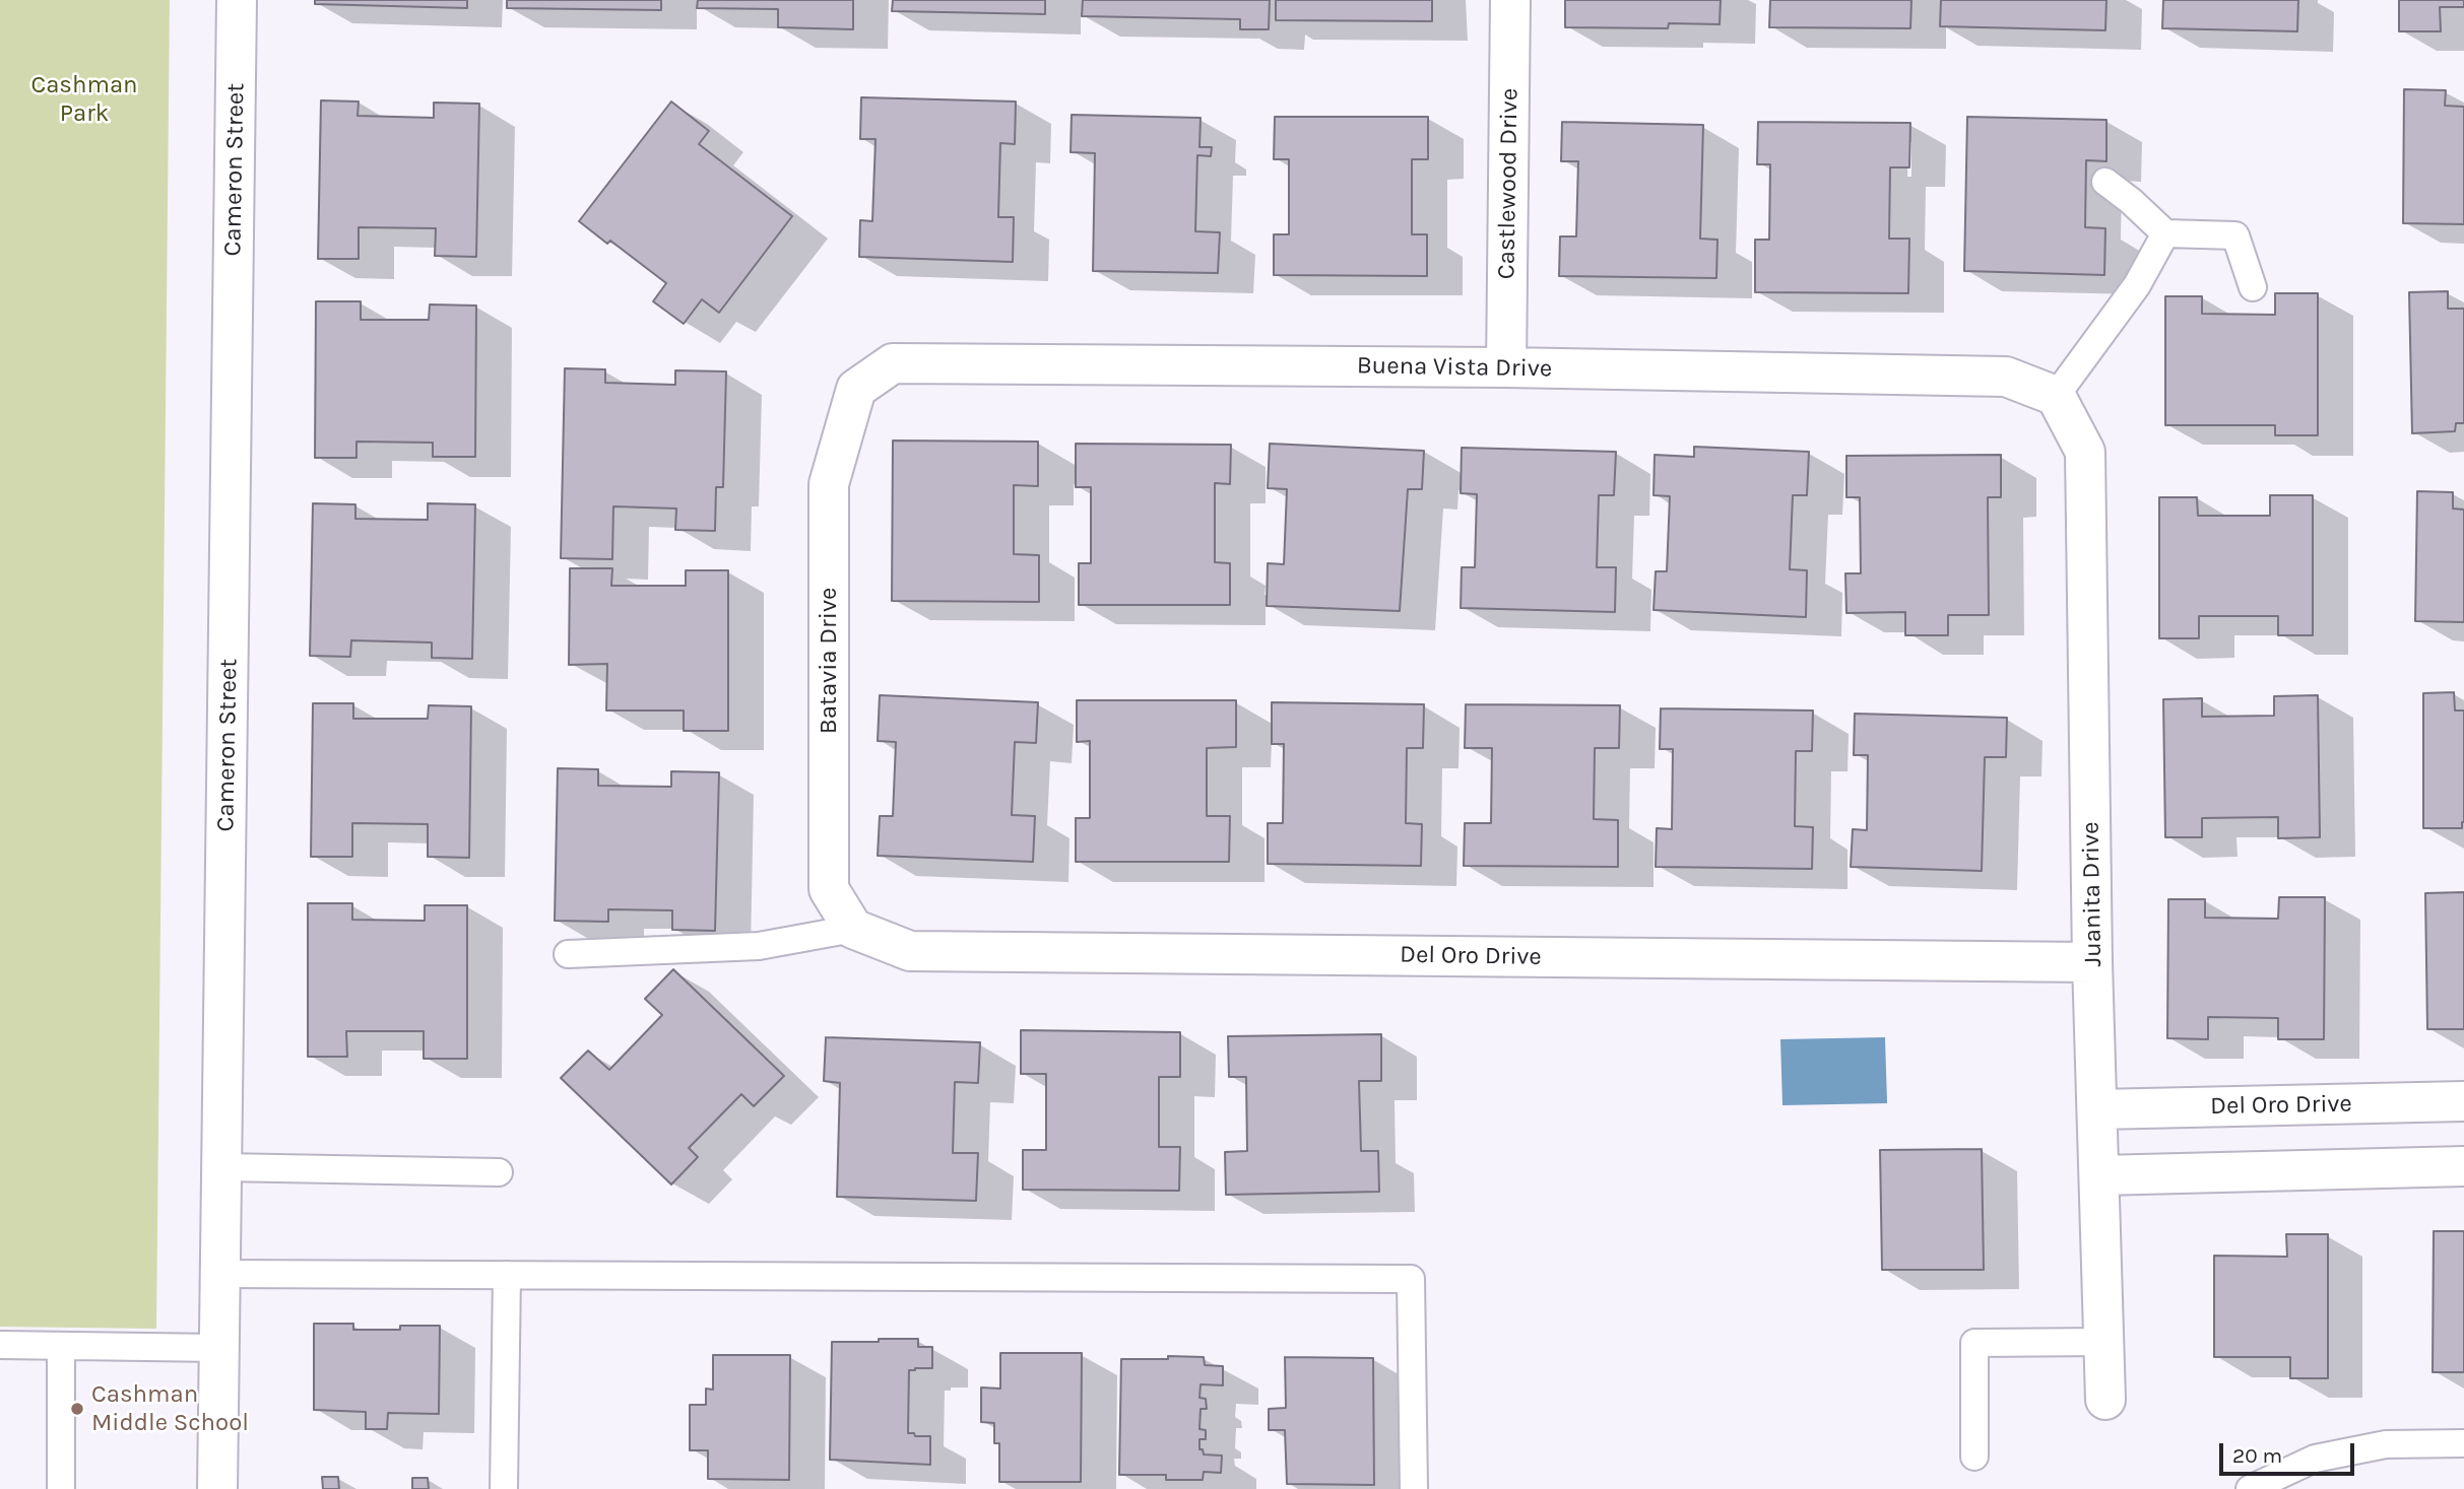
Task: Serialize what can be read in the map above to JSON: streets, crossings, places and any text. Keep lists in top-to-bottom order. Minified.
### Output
{"streets":{"street":["Cameron Street","Castlewood Drive","Buena Vista Drive","Batavia Drive","Juanita Drive","Del Oro Drive"]},"crossings":[["Castlewood Drive","Buena Vista Drive"],["Buena Vista Drive","Batavia Drive"],["Buena Vista Drive","Juanita Drive"],["Batavia Drive","Del Oro Drive"],["Juanita Drive","Del Oro Drive"]],"parks":["Cashman Park"],"places":["Cashman Middle School"],"scale_bar":"20 m"}
